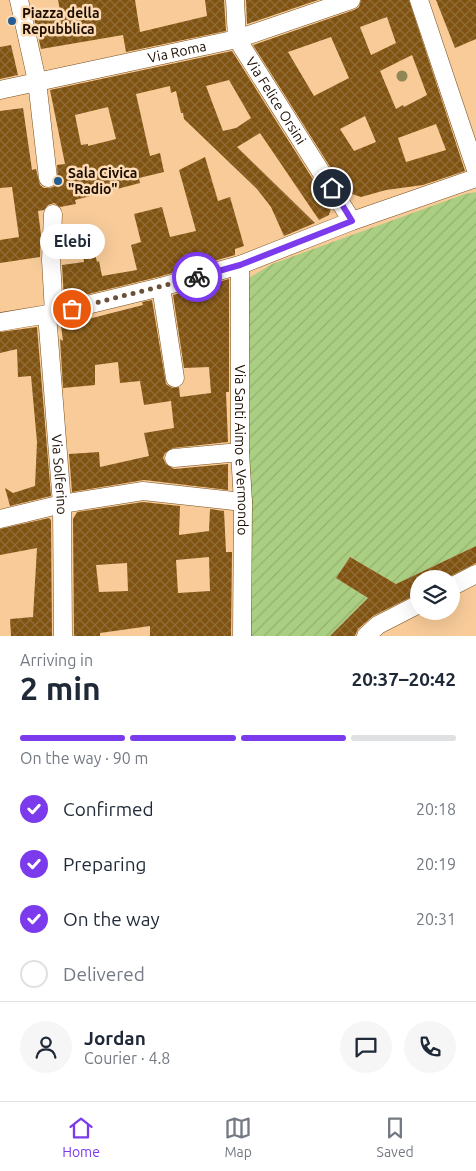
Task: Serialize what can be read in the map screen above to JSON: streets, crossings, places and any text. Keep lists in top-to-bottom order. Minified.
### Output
{"streets":{"street":["Via Roma","Via Felice Orsini","Via Santi Aimo e Vermondo","Via Solferino"]},"crossings":[["Via Roma","Via Felice Orsini"]],"places":["Piazza della Repubblica","Sala Civica \"Radio\"","Elebi"],"page":{"bubble":"Elebi","heading":["2 min","Arriving in","20:37–20:42"],"panel":["Jordan","Courier · 4.8"],"bar":"On the way · 90 m","list":[["Confirmed","20:18"],["Preparing","20:19"],["On the way","20:31"],"Delivered"],"tabs":["Home","Map","Saved"]}}
